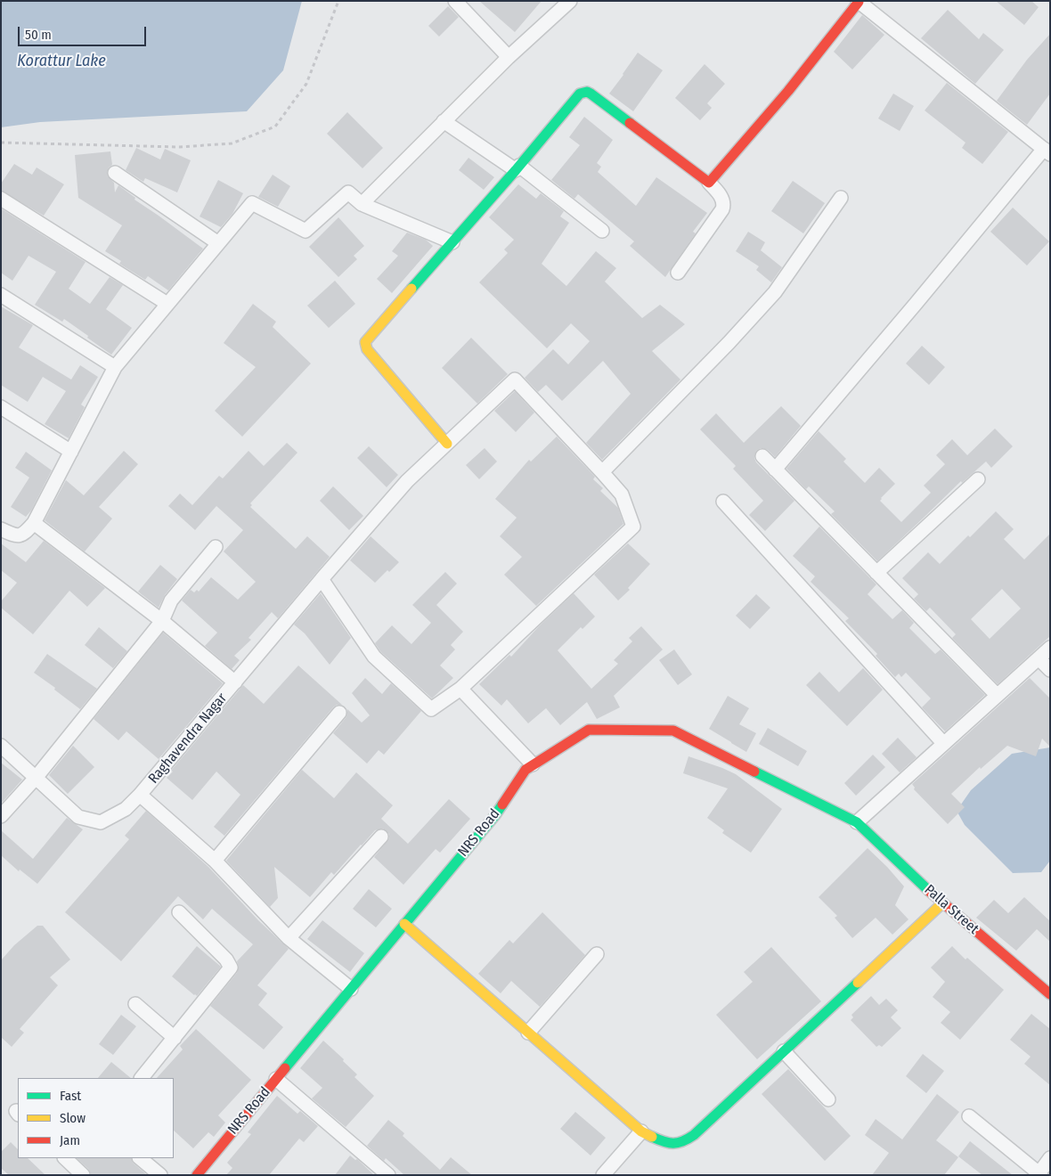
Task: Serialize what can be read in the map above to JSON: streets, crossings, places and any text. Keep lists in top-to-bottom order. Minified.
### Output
{"streets":{"street":["Raghavendra Nagar","NRS Road","Palla Street"]},"crossings":[["NRS Road","Palla Street"]],"water":["Korattur Lake"],"legend":["Fast","Slow","Jam"],"scale_bar":"50 m"}
